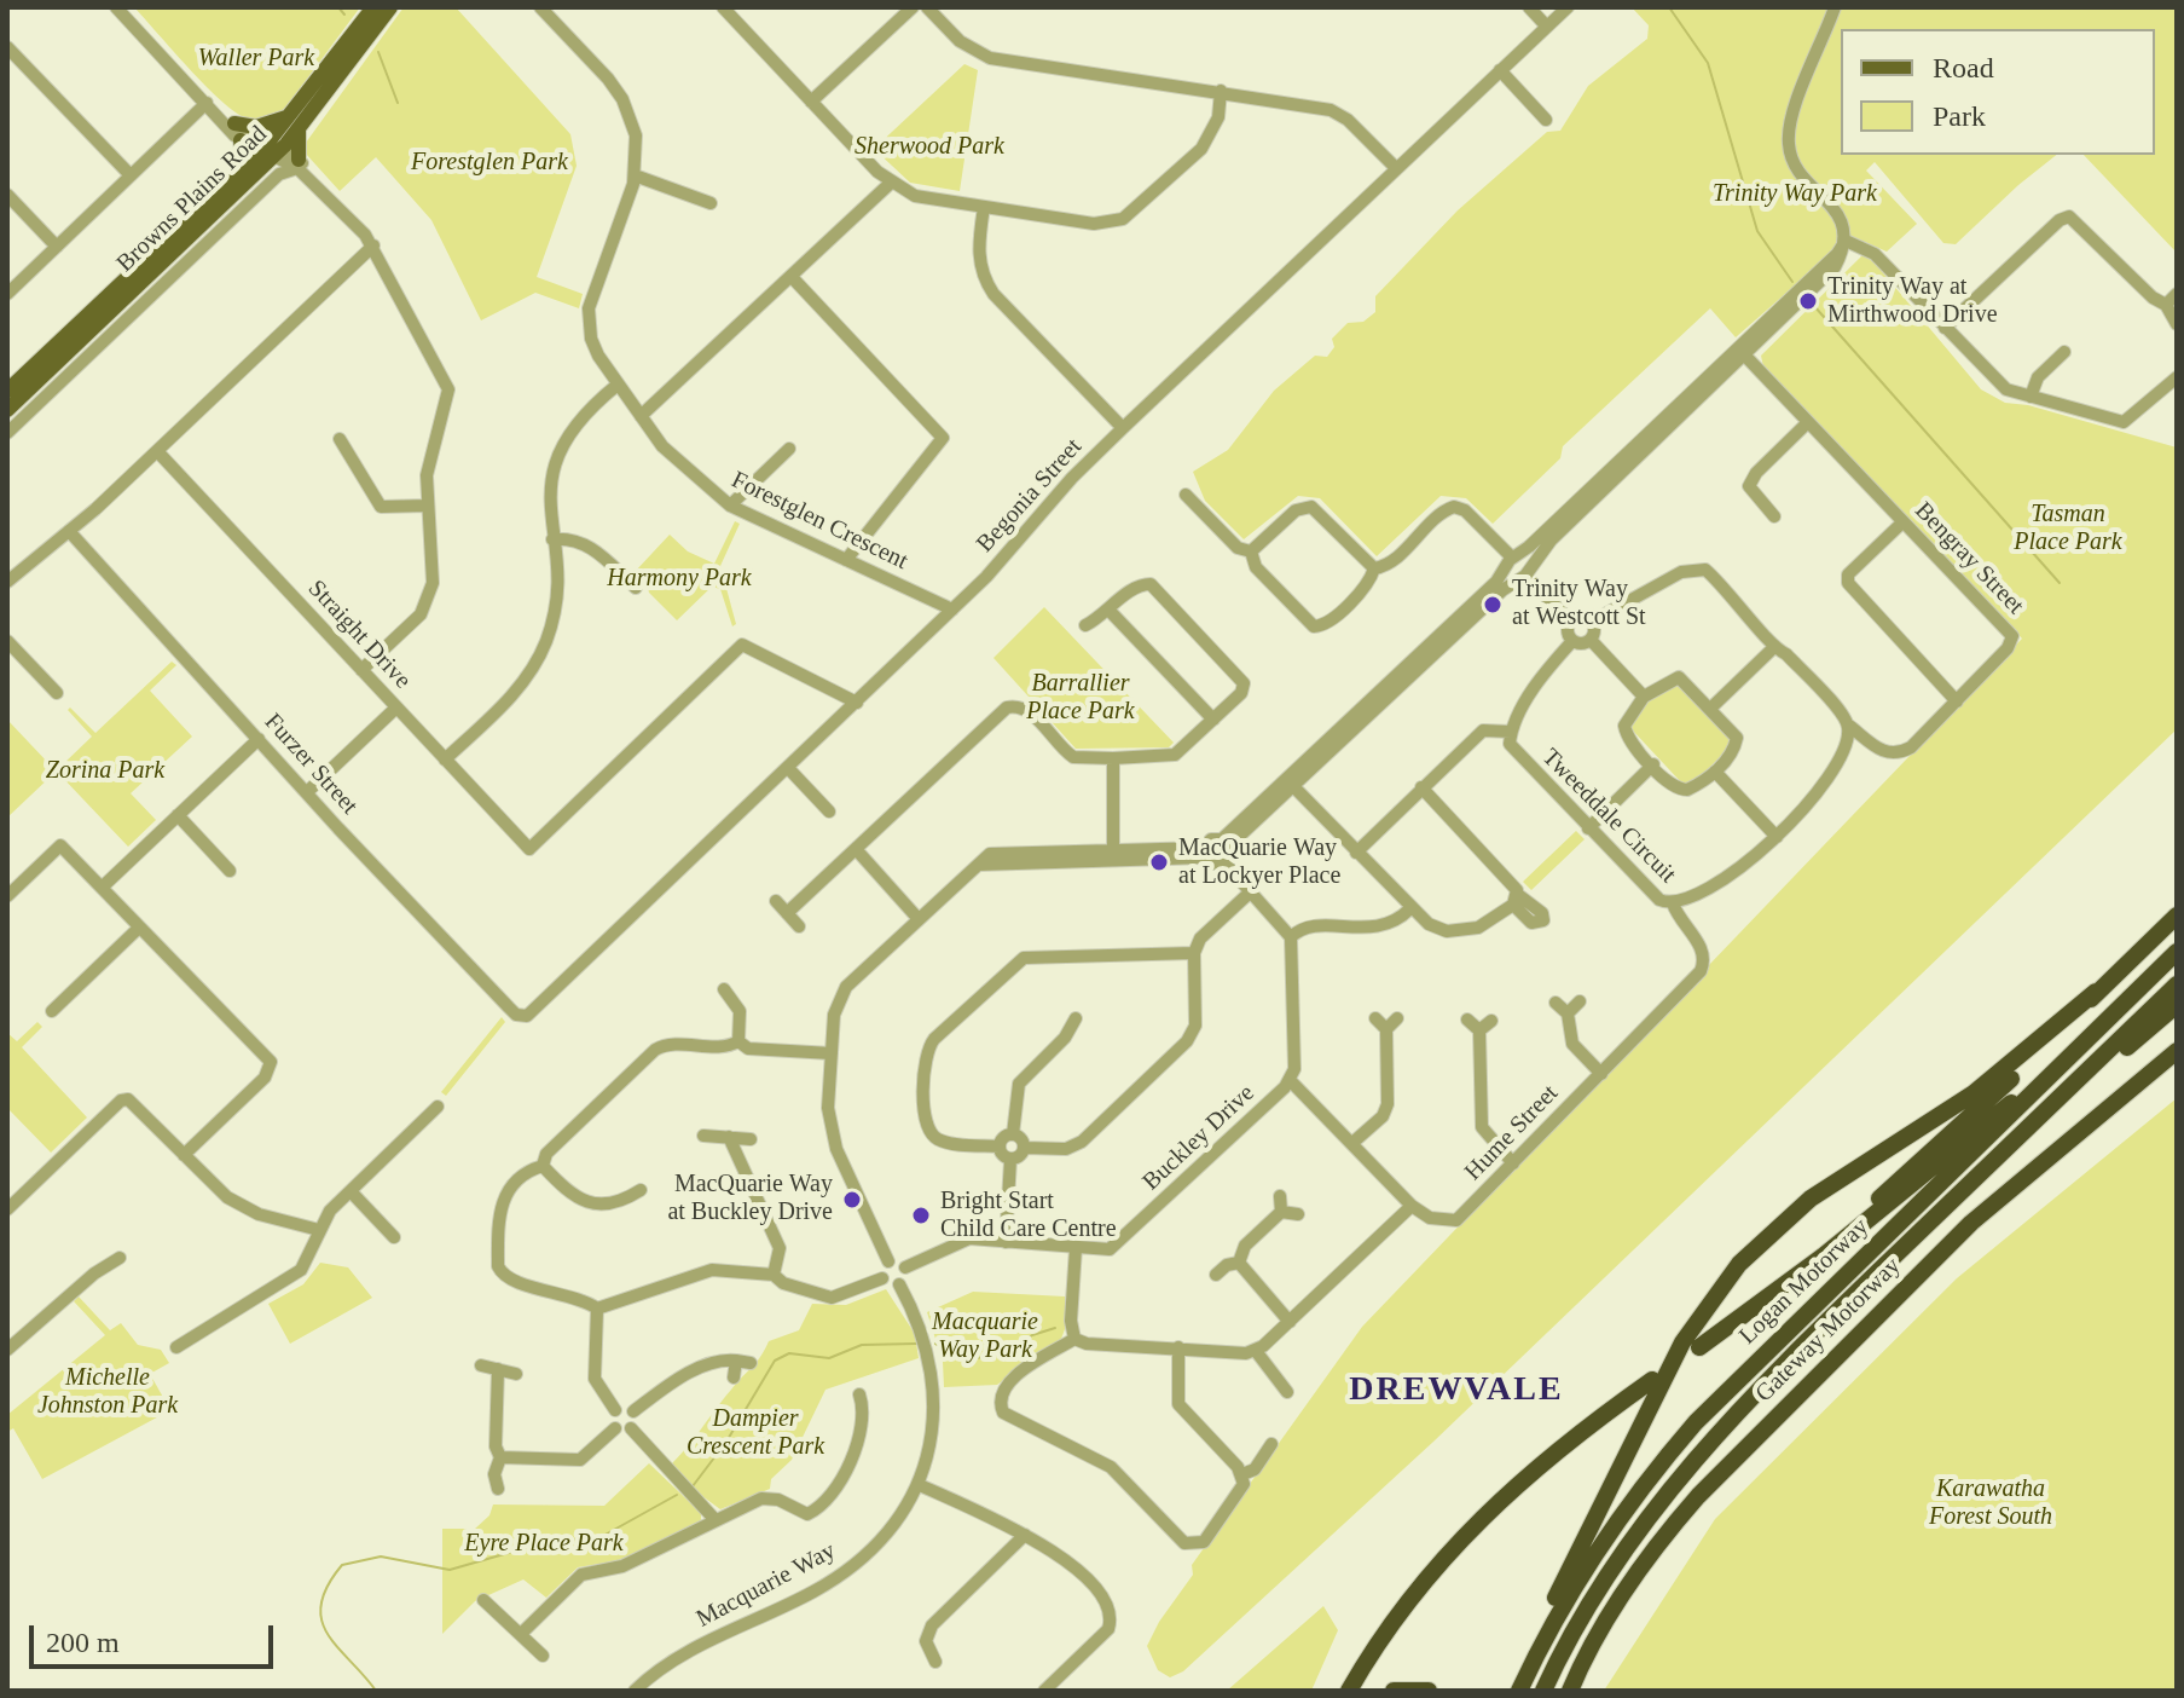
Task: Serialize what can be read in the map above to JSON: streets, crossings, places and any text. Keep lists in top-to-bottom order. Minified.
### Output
{"streets":{"highway":["Logan Motorway","Gateway Motorway"],"main road":["Browns Plains Road"],"street":["Begonia Street","Forestglen Crescent","Bengray Street","Straight Drive","Furzer Street","Tweeddale Circuit","Hume Street","Buckley Drive","Macquarie Way"]},"crossings":[["Begonia Street","Forestglen Crescent"],["Begonia Street","Straight Drive"],["Begonia Street","Furzer Street"],["Bengray Street","Tweeddale Circuit"],["Tweeddale Circuit","Hume Street"],["Hume Street","Buckley Drive"],["Buckley Drive","Macquarie Way"],["Logan Motorway","Gateway Motorway"]],"districts":["DREWVALE"],"parks":["Waller Park","Sherwood Park","Forestglen Park","Trinity Way Park","Tasman Place Park","Harmony Park","Barrallier Place Park","Zorina Park","Macquarie Way Park","Michelle Johnston Park","Dampier Crescent Park","Karawatha Forest South","Eyre Place Park"],"places":["Trinity Way at Mirthwood Drive","Trinity Way at Westcott St","MacQuarie Way at Lockyer Place","MacQuarie Way at Buckley Drive","Bright Start Child Care Centre"],"legend":["Road","Park"],"scale_bar":"200 m"}
